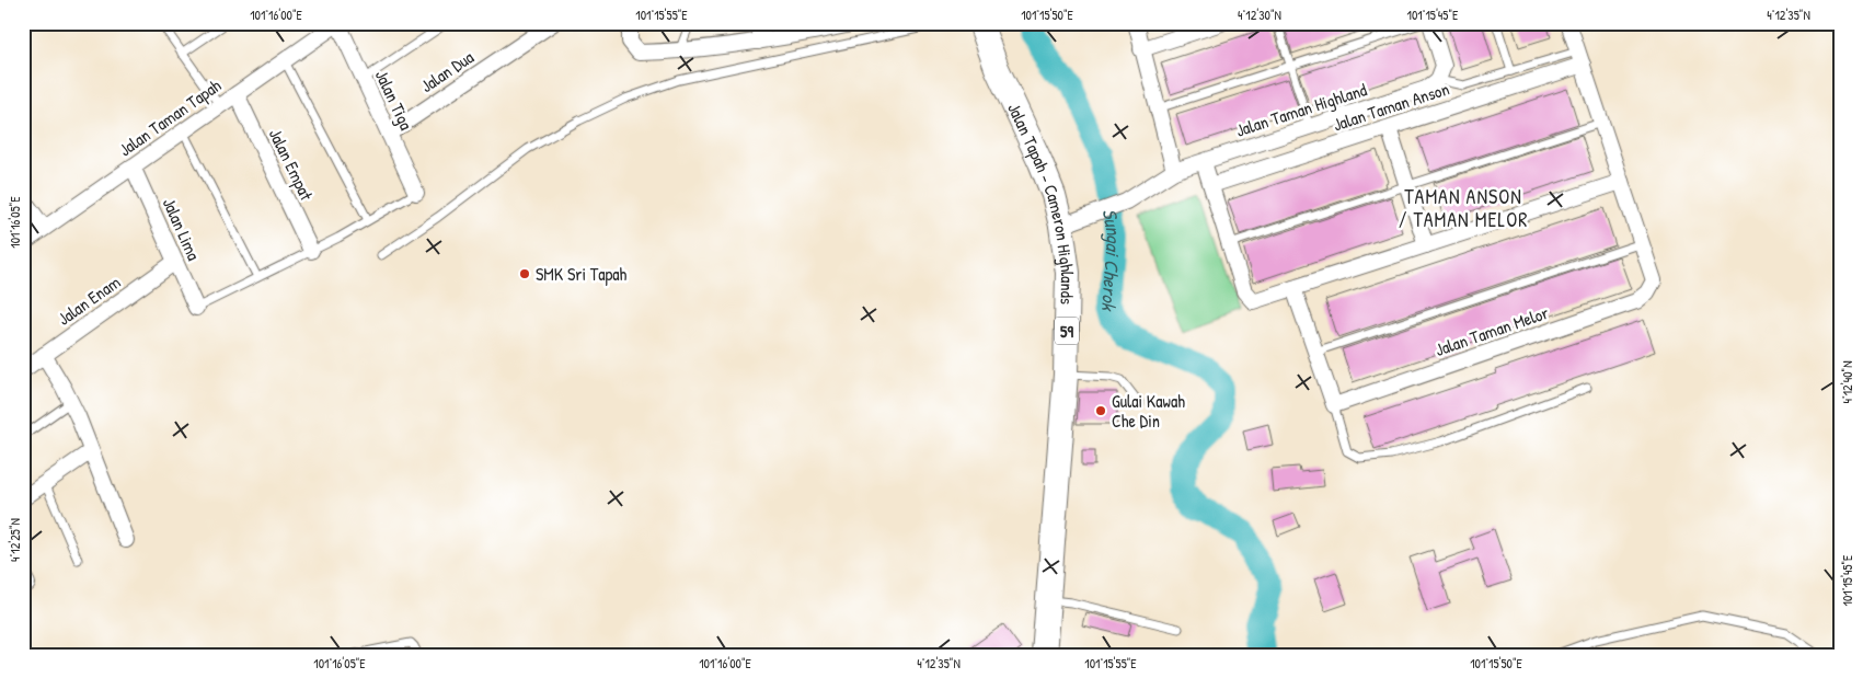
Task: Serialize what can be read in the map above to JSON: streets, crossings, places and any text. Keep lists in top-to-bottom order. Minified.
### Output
{"streets":{"main road":["Jalan Tapah - Cameron Highlands","59"],"street":["Jalan Dua","Jalan Tiga","Jalan Taman Anson","Jalan Taman Highland","Jalan Taman Tapah","Jalan Empat","Jalan Lima","Jalan Enam","Jalan Taman Melor"]},"crossings":[["Jalan Dua","Jalan Tiga"],["Jalan Tiga","Jalan Taman Tapah"],["Jalan Taman Highland","Jalan Tapah - Cameron Highlands"],["Jalan Taman Tapah","Jalan Empat"],["Jalan Taman Tapah","Jalan Lima"],["Jalan Lima","Jalan Enam"]],"districts":["TAMAN ANSON / TAMAN MELOR"],"water":["Sungai Cherok"],"places":["SMK Sri Tapah","Gulai Kawah Che Din"],"coordinates":["101°16'00\"E","101°15'55\"E","101°15'50\"E","4°12'30\"N","101°15'45\"E","4°12'35\"N","101°16'05\"E","4°12'40\"N","4°12'25\"N"]}
